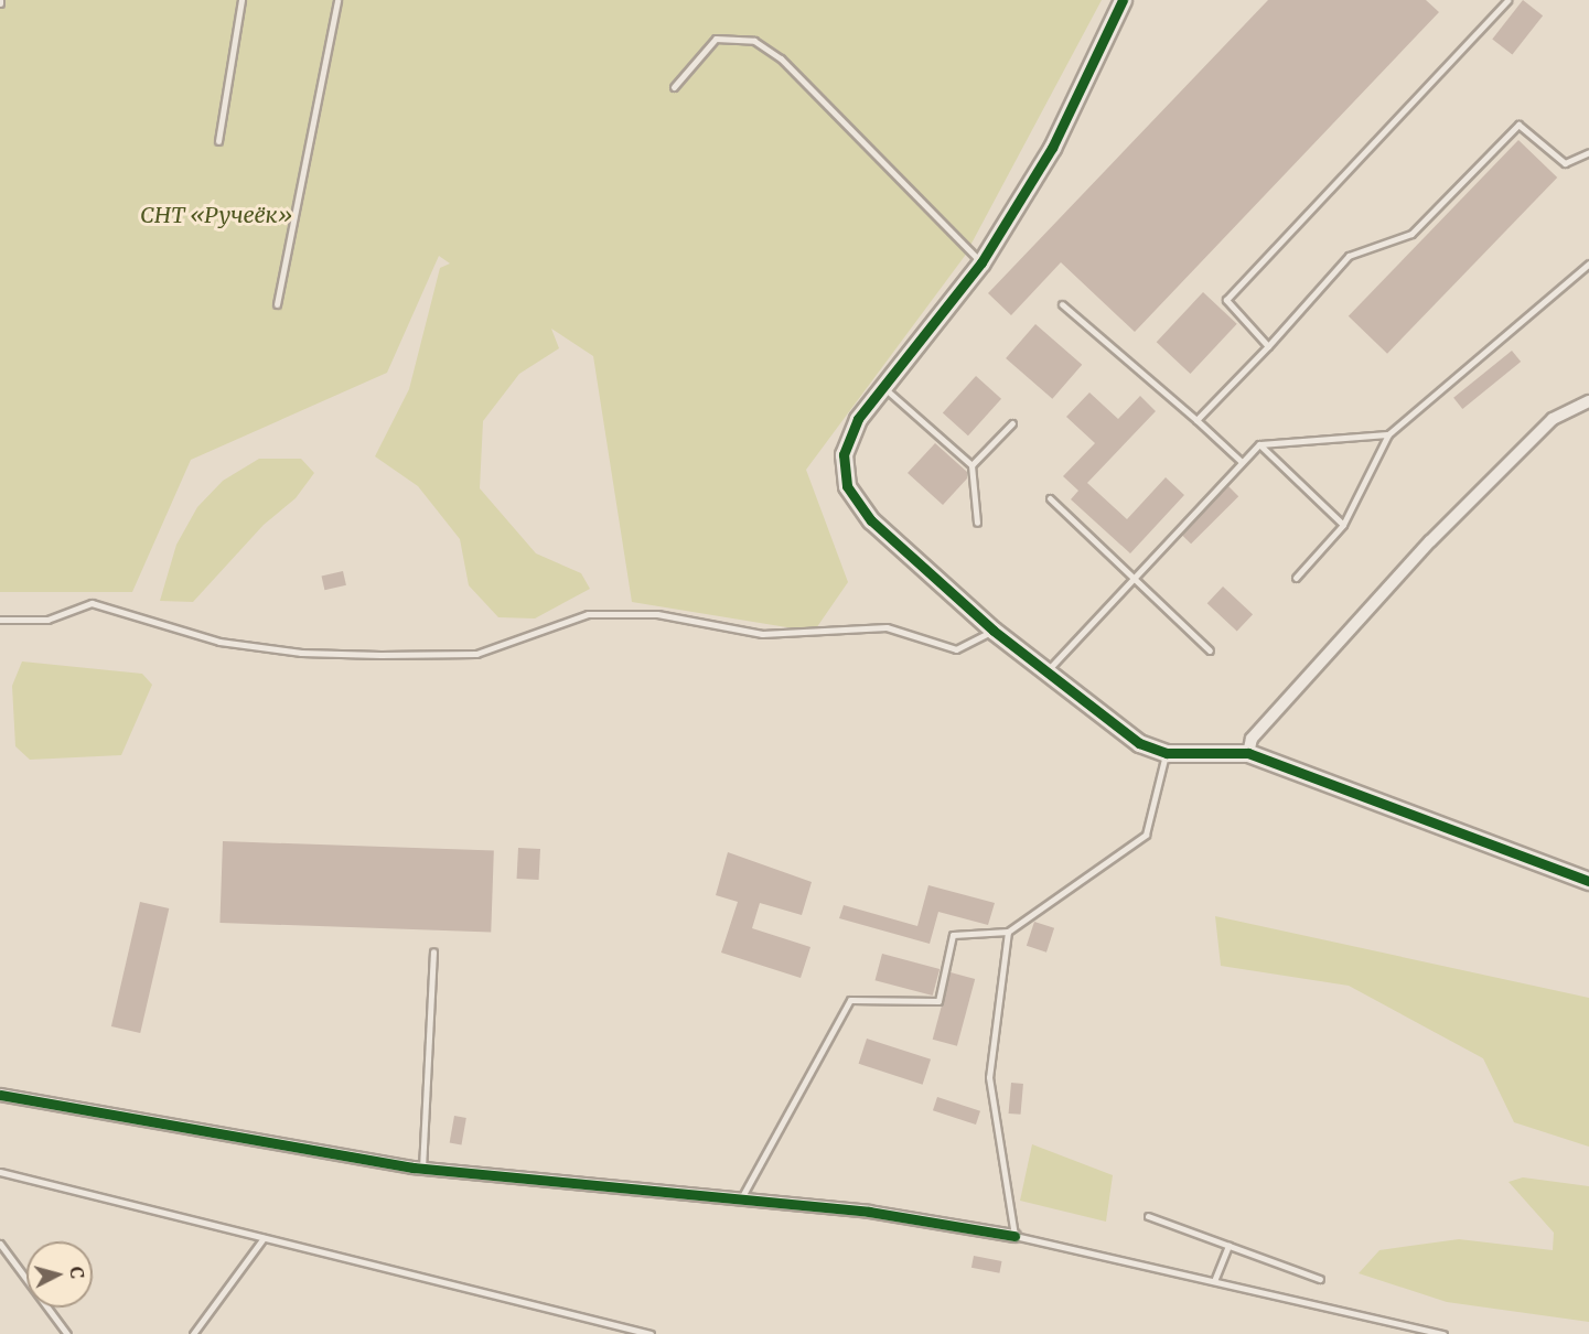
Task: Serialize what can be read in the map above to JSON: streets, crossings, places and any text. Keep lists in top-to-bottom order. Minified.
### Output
{"parks":["СНТ «Ручеёк»"],"north":"right"}
